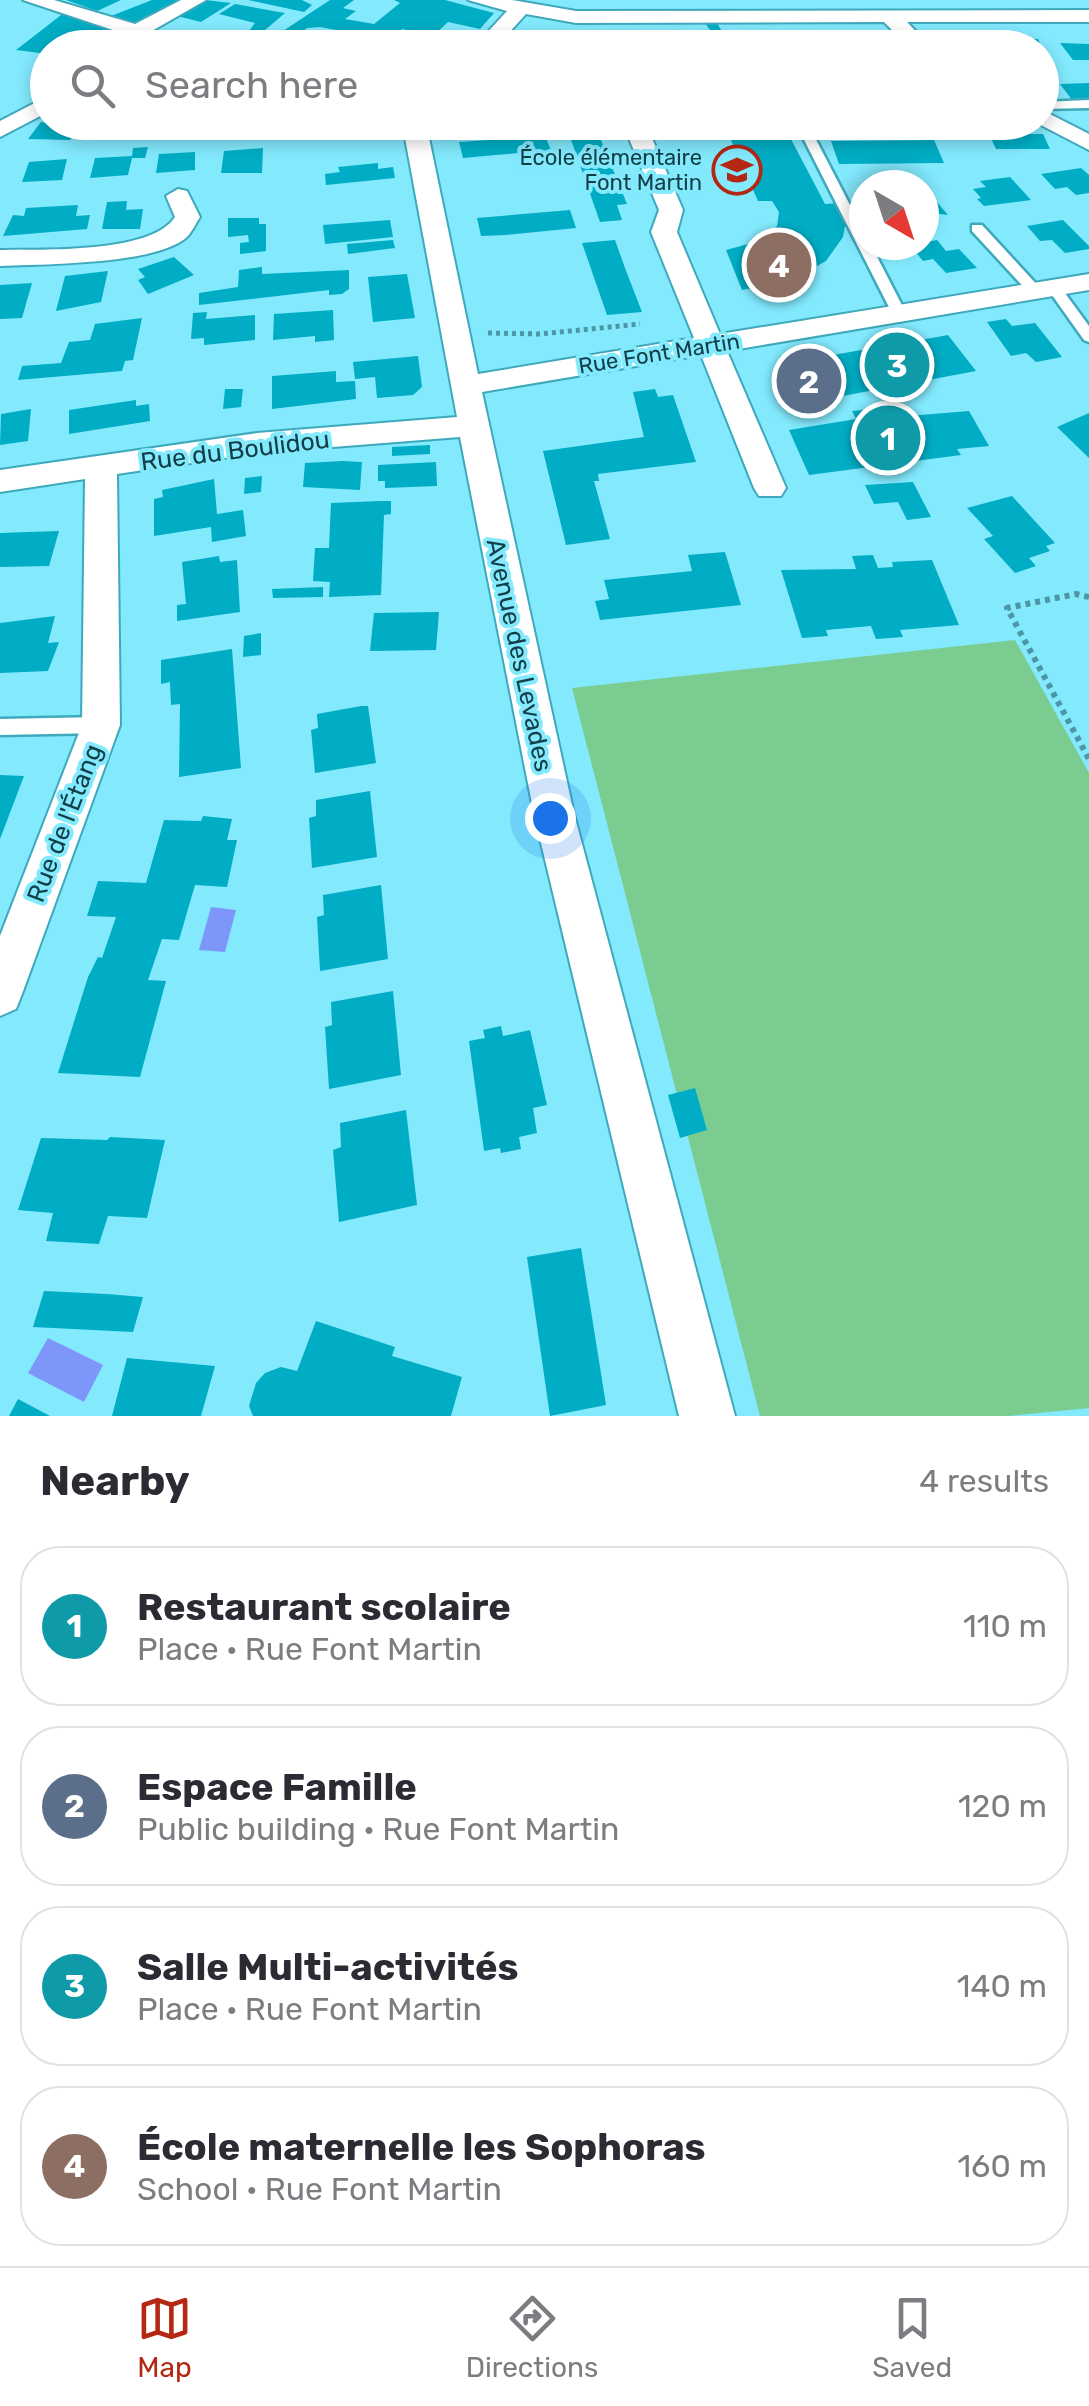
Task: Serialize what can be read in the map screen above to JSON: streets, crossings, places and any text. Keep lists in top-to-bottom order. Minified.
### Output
{"streets":{"street":["Rue Font Martin","Rue du Boulidou","Avenue des Levades","Rue de l'Étang"]},"crossings":[["Rue Font Martin","Avenue des Levades"],["Rue du Boulidou","Avenue des Levades"],["Rue du Boulidou","Rue de l'Étang"]],"places":{"school or university":["École élémentaire Font Martin"]},"north":"bottom right","page":{"search":"Search here","pins":["4","3","2","1"],"heading":["Nearby","4 results"],"list":[{"mark":"1","name":"Restaurant scolaire","note":"Place · Rue Font Martin","value":"110 m"},{"mark":"2","name":"Espace Famille","note":"Public building · Rue Font Martin","value":"120 m"},{"mark":"3","name":"Salle Multi-activités","note":"Place · Rue Font Martin","value":"140 m"},{"mark":"4","name":"École maternelle les Sophoras","note":"School · Rue Font Martin","value":"160 m"}],"nav":["Map","Directions","Saved"]}}
